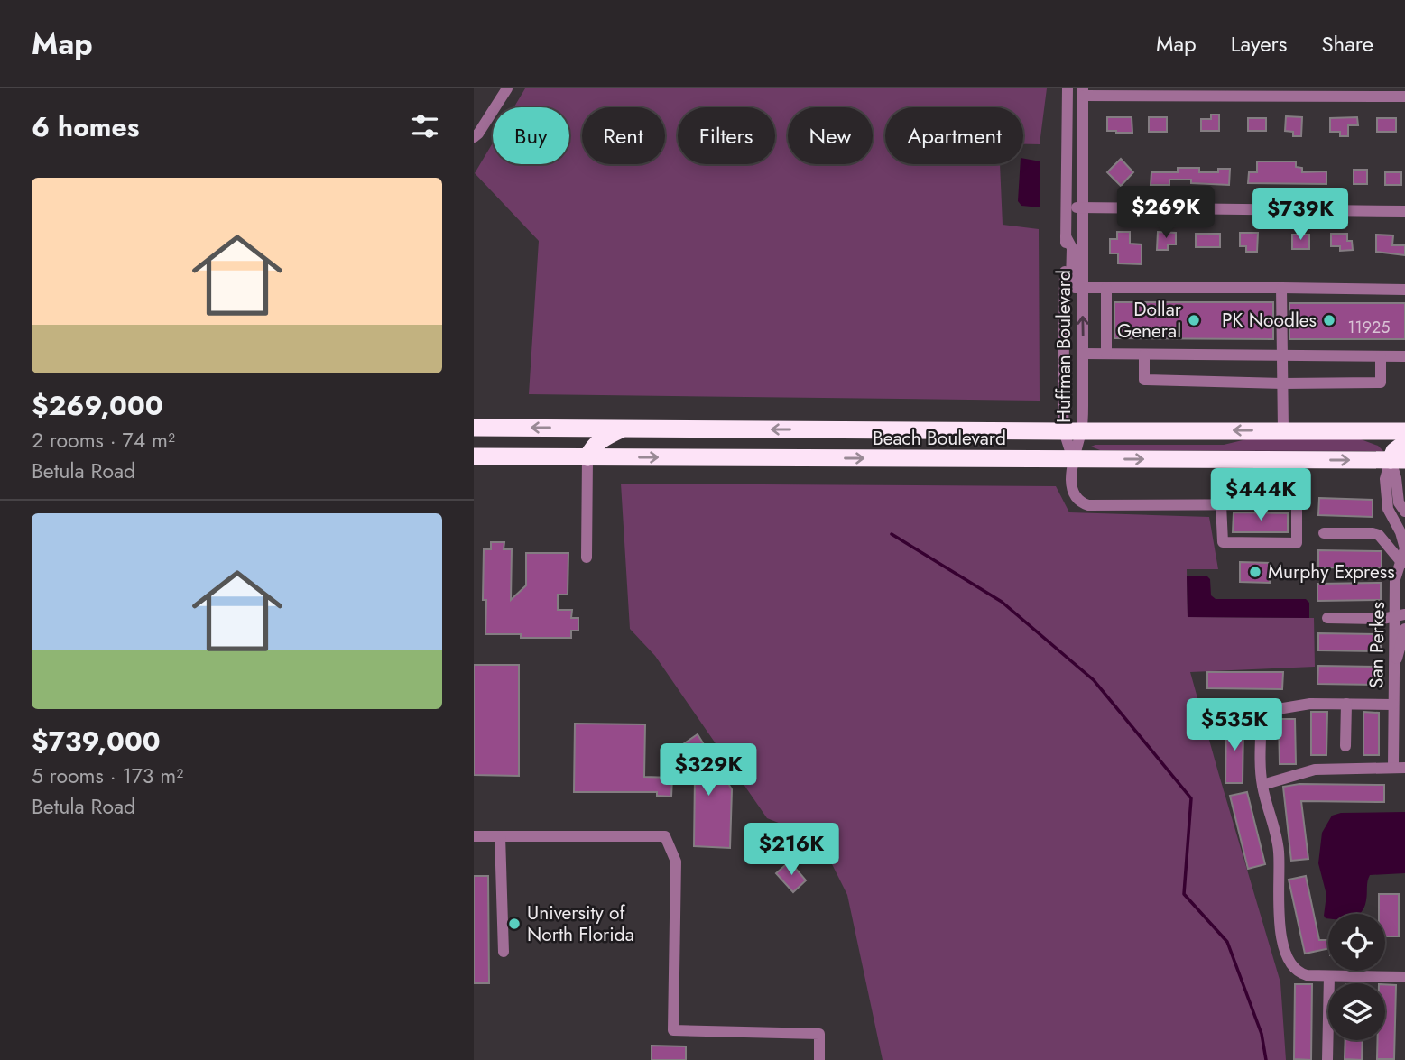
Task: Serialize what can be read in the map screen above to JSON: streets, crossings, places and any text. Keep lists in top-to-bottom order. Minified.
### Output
{"streets":{"highway":["Beach Boulevard"],"street":["Huffman Boulevard","San Perkes"]},"crossings":[["Huffman Boulevard","Beach Boulevard"],["Beach Boulevard","San Perkes"]],"places":["Dollar General","PK Noodles","Murphy Express","University of North Florida"],"house_numbers":["11925"],"page":{"header":"Map","nav":["Map","Layers","Share"],"heading":"6 homes","chip":["Buy","Rent","Filters","New","Apartment"],"list":[{"name":"$269,000","note":"2 rooms · 74 m² · Betula Road"},{"name":"$739,000","note":"5 rooms · 173 m² · Betula Road"}],"price":["$269K","$739K","$444K","$535K","$329K","$216K"]}}
